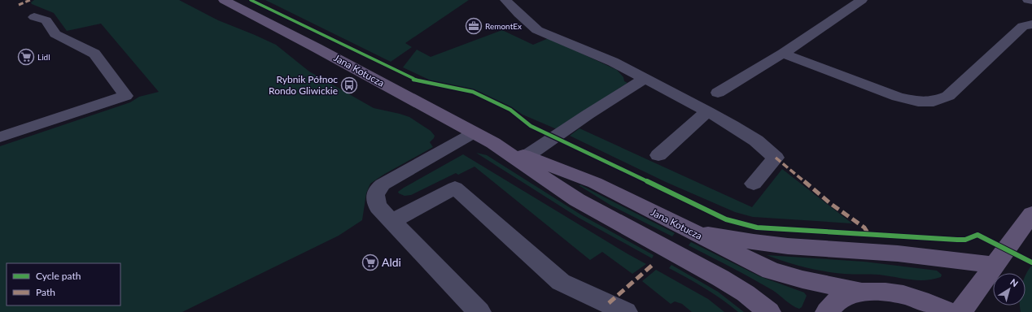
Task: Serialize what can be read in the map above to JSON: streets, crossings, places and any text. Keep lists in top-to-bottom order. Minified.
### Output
{"streets":{"main road":["Jana Kotucza"]},"places":{"office":["RemontEx"],"supermarket":["Lidl","Aldi"],"bus stop":["Rybnik Północ Rondo Gliwickie"]},"legend":["Cycle path","Path"],"north":"top right"}
